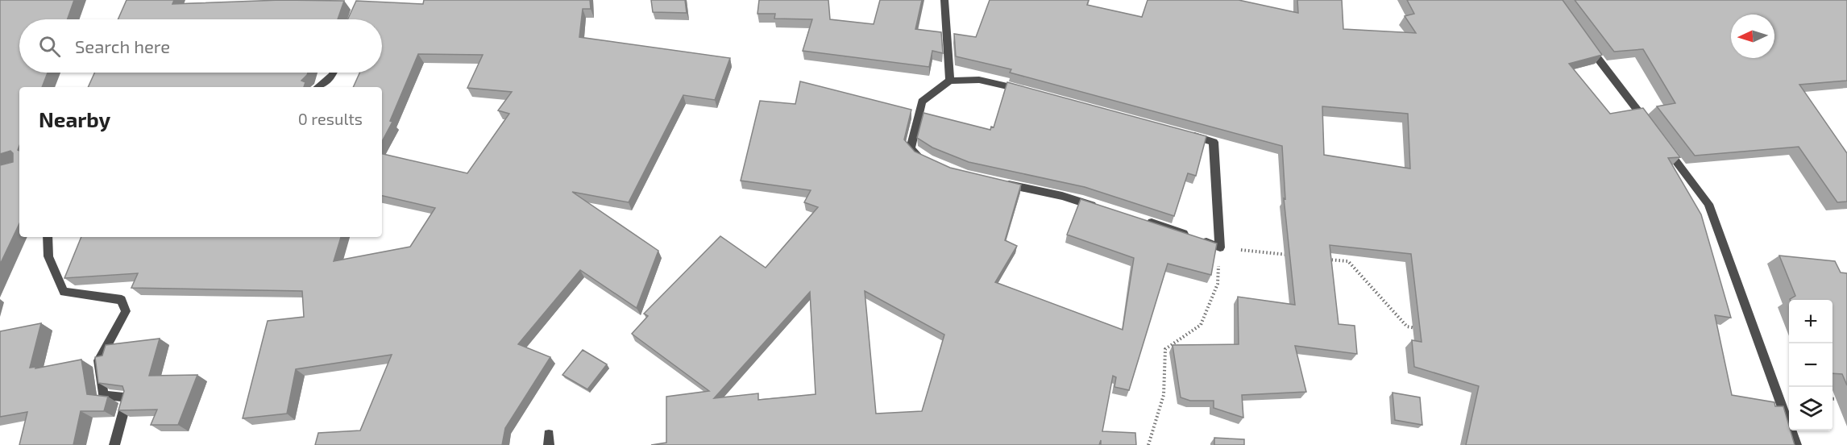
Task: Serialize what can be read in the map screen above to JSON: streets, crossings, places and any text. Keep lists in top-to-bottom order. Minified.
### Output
{"north":"left","page":{"search":"Search here","heading":["Nearby","0 results"],"map_buttons":["+","−"]}}
